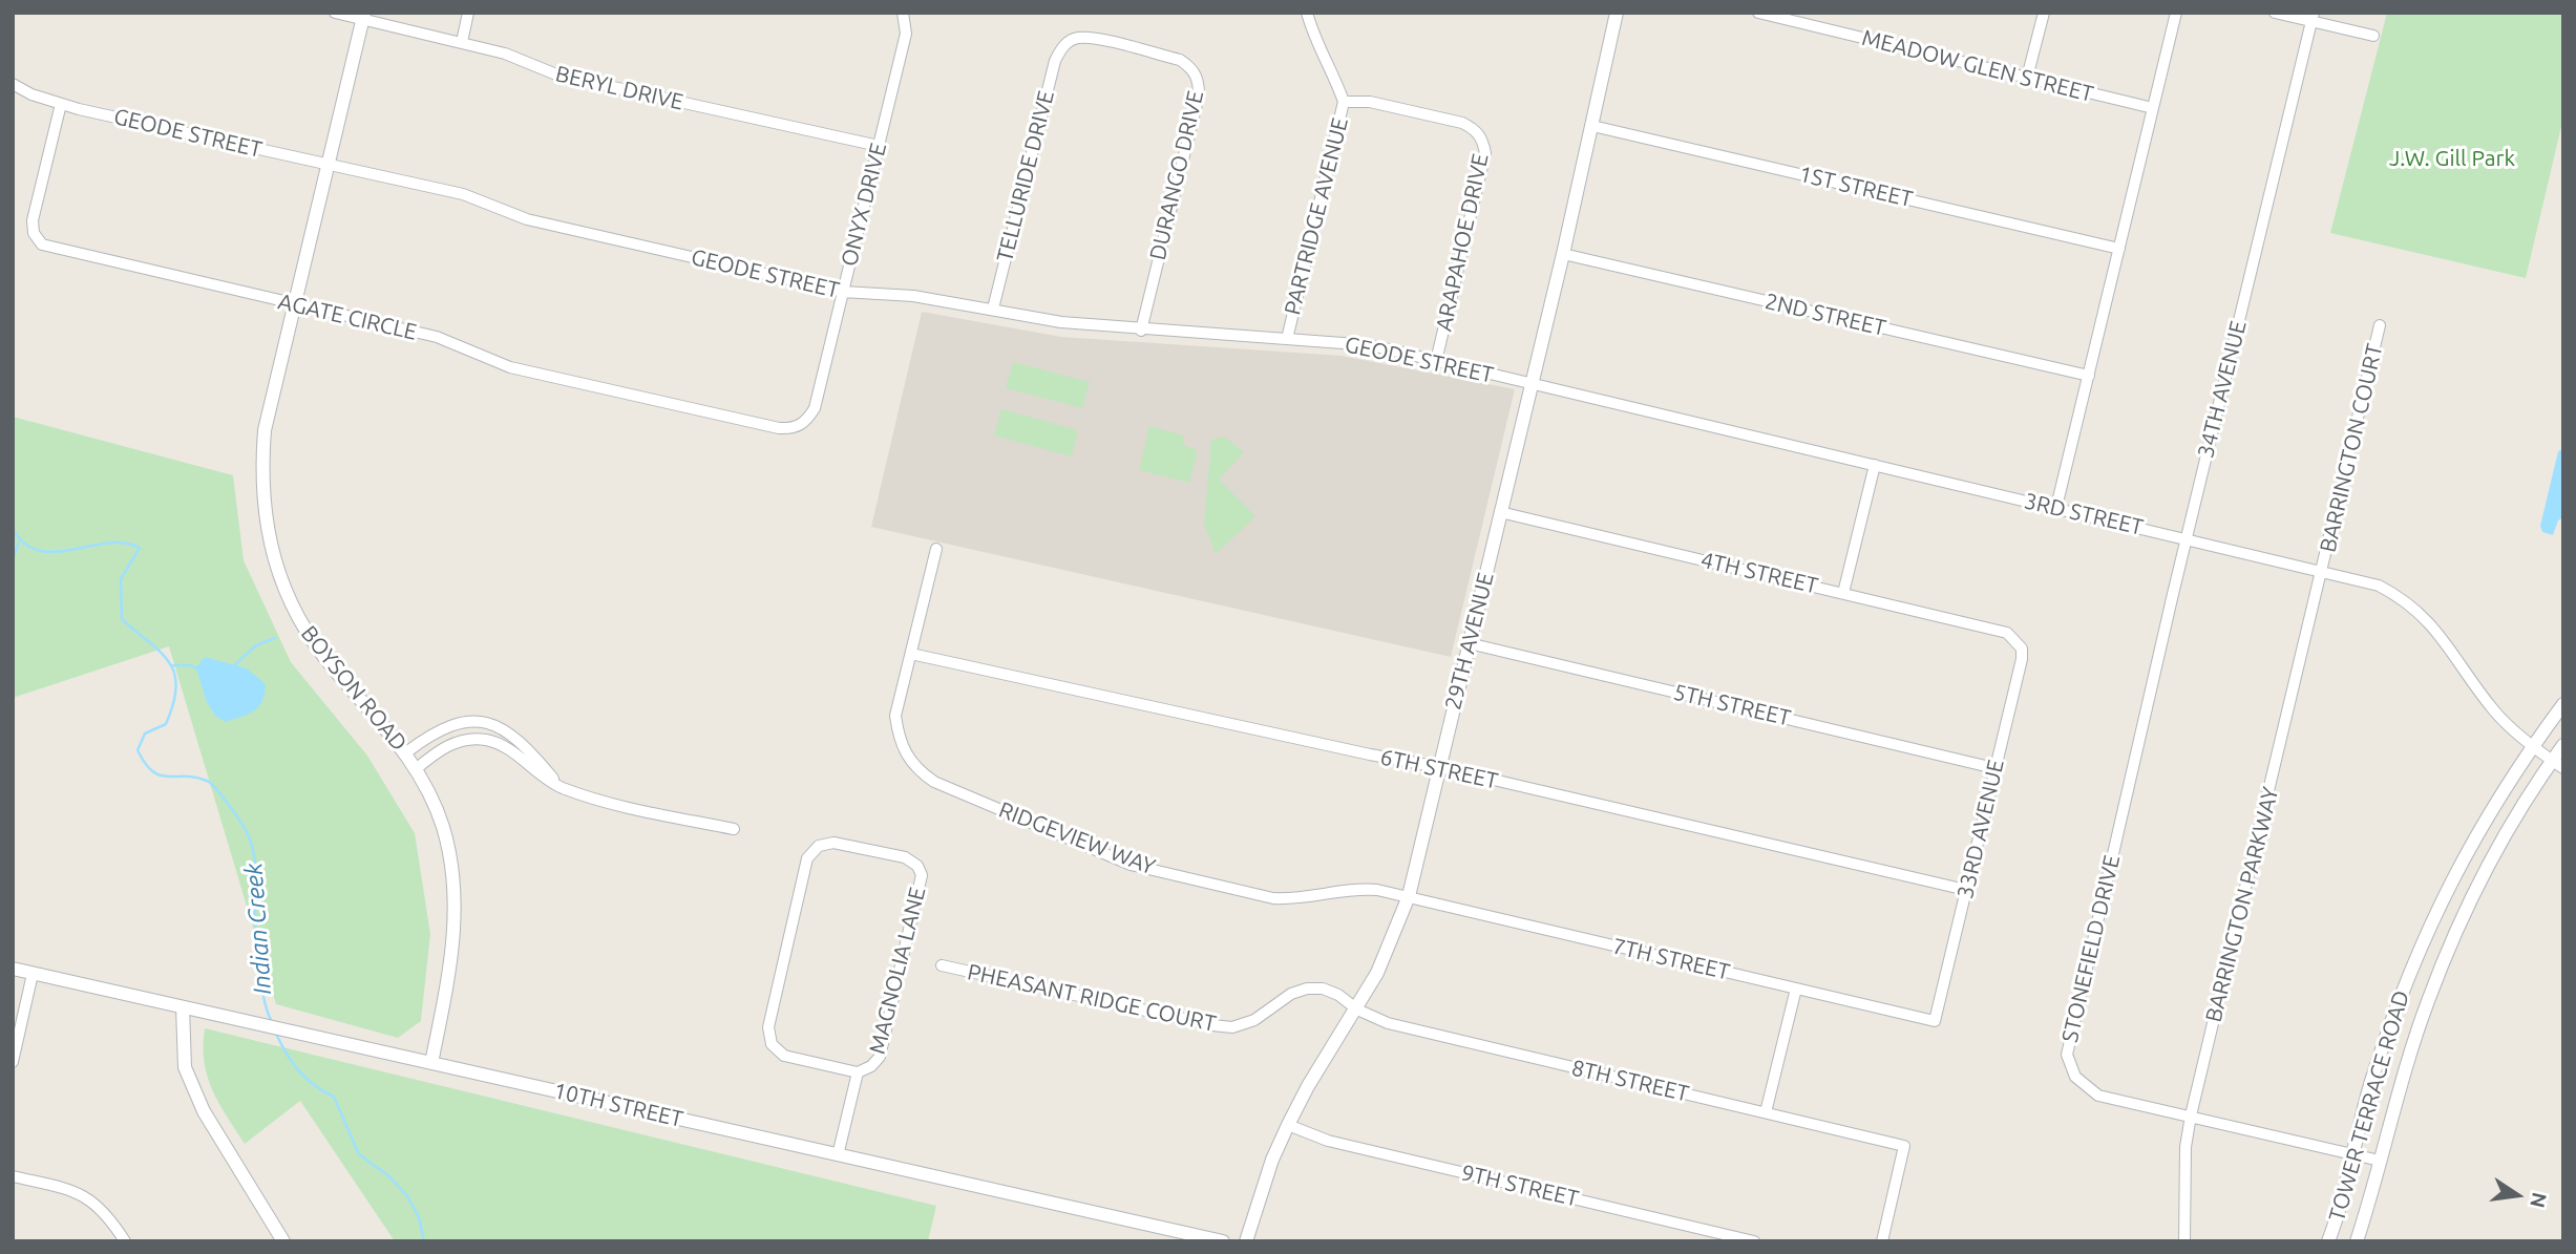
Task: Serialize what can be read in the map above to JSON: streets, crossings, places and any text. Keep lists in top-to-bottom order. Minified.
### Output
{"streets":{"street":["MEADOW GLEN STREET","BERYL DRIVE","GEODE STREET","DURANGO DRIVE","TELLURIDE DRIVE","1ST STREET","ONYX DRIVE","PARTRIDGE AVENUE","ARAPAHOE DRIVE","2ND STREET","AGATE CIRCLE","34TH AVENUE","BARRINGTON COURT","3RD STREET","4TH STREET","29TH AVENUE","BOYSON ROAD","5TH STREET","6TH STREET","33RD AVENUE","RIDGEVIEW WAY","BARRINGTON PARKWAY","STONEFIELD DRIVE","7TH STREET","MAGNOLIA LANE","PHEASANT RIDGE COURT","8TH STREET","10TH STREET","TOWER TERRACE ROAD","9TH STREET"]},"crossings":[["BERYL DRIVE","ONYX DRIVE"],["BERYL DRIVE","BOYSON ROAD"],["GEODE STREET","DURANGO DRIVE"],["GEODE STREET","TELLURIDE DRIVE"],["GEODE STREET","ONYX DRIVE"],["GEODE STREET","PARTRIDGE AVENUE"],["GEODE STREET","ARAPAHOE DRIVE"],["GEODE STREET","AGATE CIRCLE"],["GEODE STREET","3RD STREET"],["GEODE STREET","29TH AVENUE"],["GEODE STREET","BOYSON ROAD"],["DURANGO DRIVE","TELLURIDE DRIVE"],["1ST STREET","29TH AVENUE"],["ONYX DRIVE","AGATE CIRCLE"],["PARTRIDGE AVENUE","ARAPAHOE DRIVE"],["2ND STREET","29TH AVENUE"],["AGATE CIRCLE","BOYSON ROAD"],["34TH AVENUE","3RD STREET"],["34TH AVENUE","STONEFIELD DRIVE"],["BARRINGTON COURT","3RD STREET"],["BARRINGTON COURT","BARRINGTON PARKWAY"],["3RD STREET","29TH AVENUE"],["3RD STREET","BARRINGTON PARKWAY"],["3RD STREET","TOWER TERRACE ROAD"],["4TH STREET","29TH AVENUE"],["4TH STREET","33RD AVENUE"],["29TH AVENUE","5TH STREET"],["29TH AVENUE","6TH STREET"],["29TH AVENUE","RIDGEVIEW WAY"],["29TH AVENUE","7TH STREET"],["29TH AVENUE","PHEASANT RIDGE COURT"],["29TH AVENUE","8TH STREET"],["29TH AVENUE","9TH STREET"],["BOYSON ROAD","10TH STREET"],["5TH STREET","33RD AVENUE"],["6TH STREET","33RD AVENUE"],["6TH STREET","RIDGEVIEW WAY"],["33RD AVENUE","7TH STREET"],["RIDGEVIEW WAY","7TH STREET"],["BARRINGTON PARKWAY","STONEFIELD DRIVE"],["STONEFIELD DRIVE","TOWER TERRACE ROAD"],["MAGNOLIA LANE","10TH STREET"],["PHEASANT RIDGE COURT","8TH STREET"]],"water":["Indian Creek"],"parks":["J.W. Gill Park"],"north":"right"}
